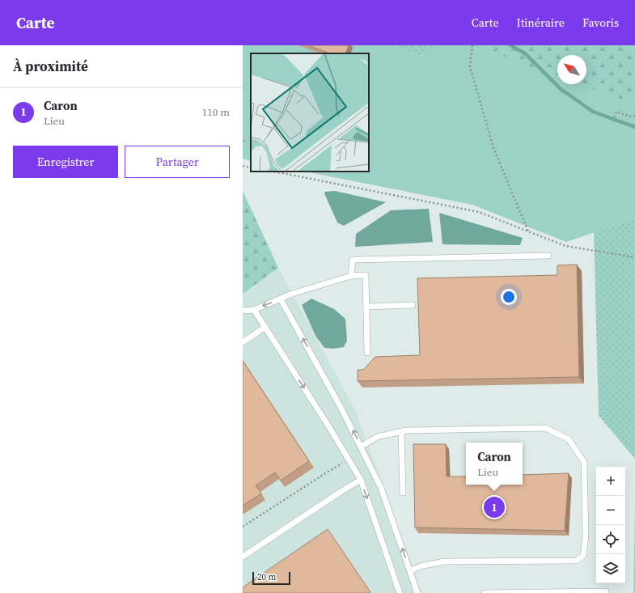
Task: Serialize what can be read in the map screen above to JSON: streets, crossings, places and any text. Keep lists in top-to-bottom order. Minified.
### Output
{"scale_bar":"20 m","north":"top left","page":{"header":"Carte","nav":["Carte","Itinéraire","Favoris"],"heading":"À proximité","list":[{"mark":"1","name":"Caron","note":"Lieu","value":"110 m"}],"buttons":["Enregistrer","Partager"],"popup":["Caron","Lieu"],"map_buttons":["+","−"],"pins":"1","scale":"20 m"}}
